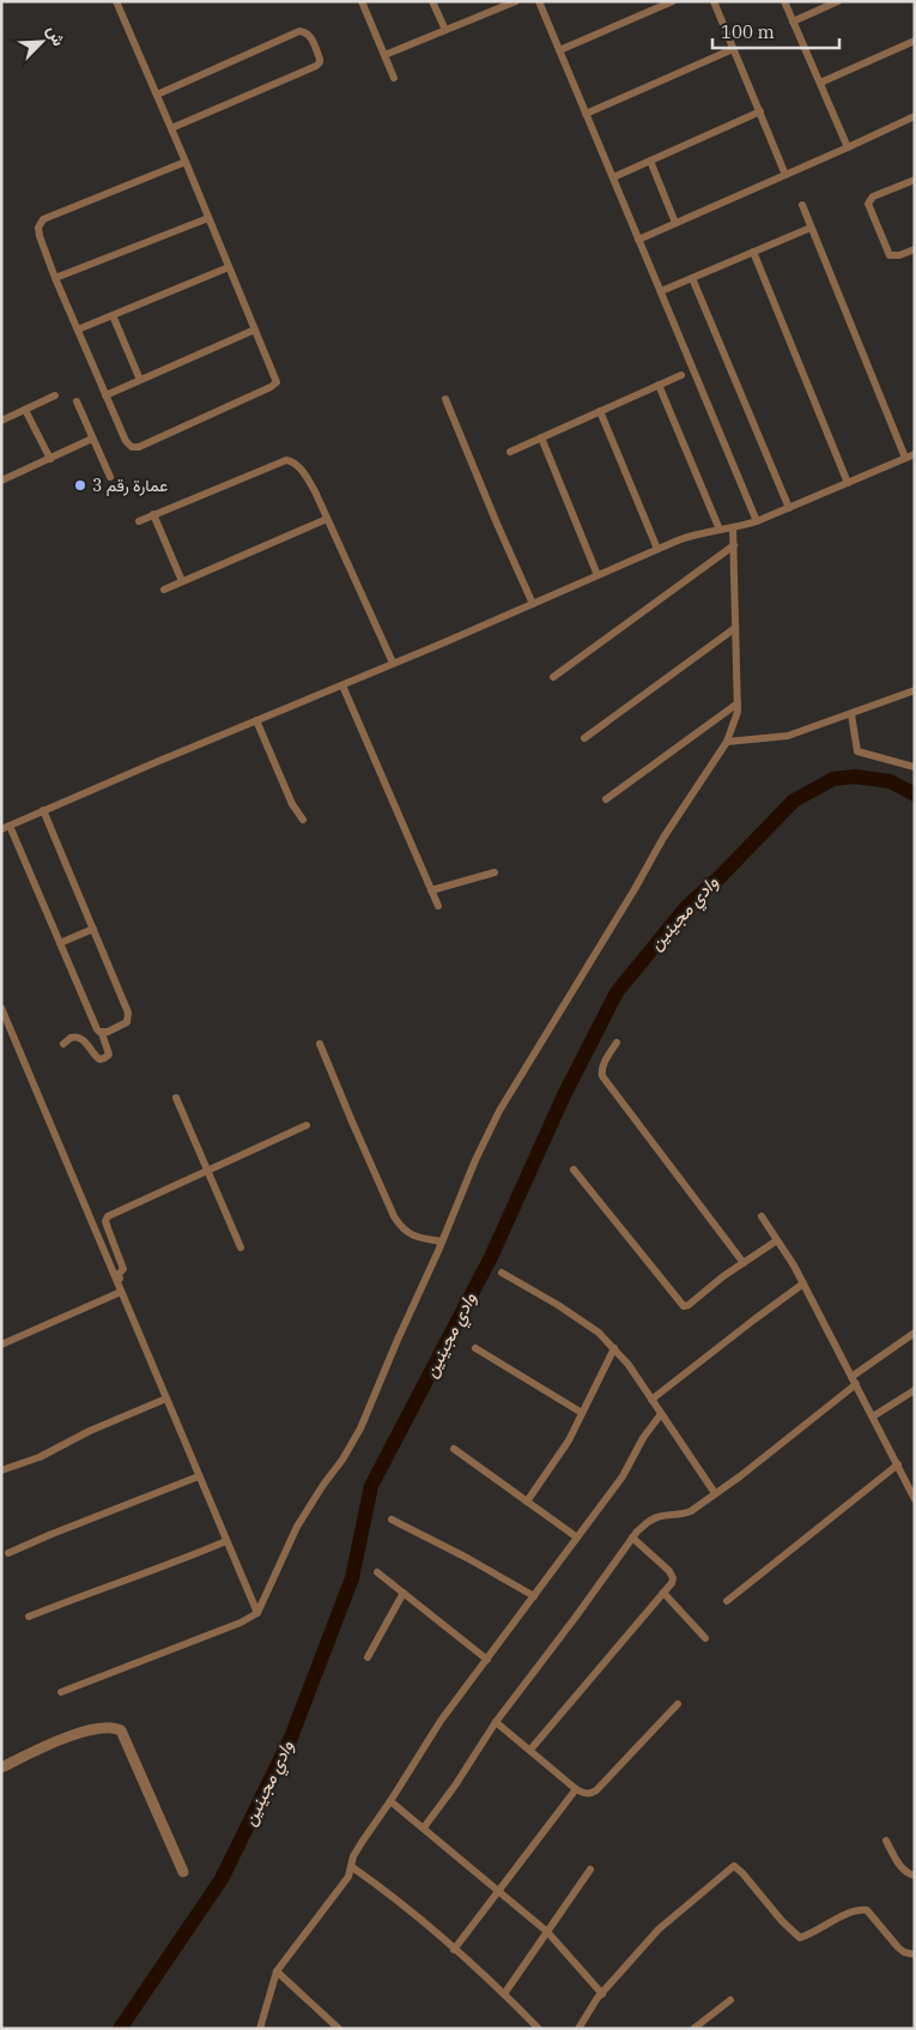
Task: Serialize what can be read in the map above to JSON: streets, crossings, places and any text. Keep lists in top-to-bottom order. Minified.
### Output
{"water":["وادي مجينين"],"places":["عمارة رقم 3"],"scale_bar":"100 m","north":"top right"}
